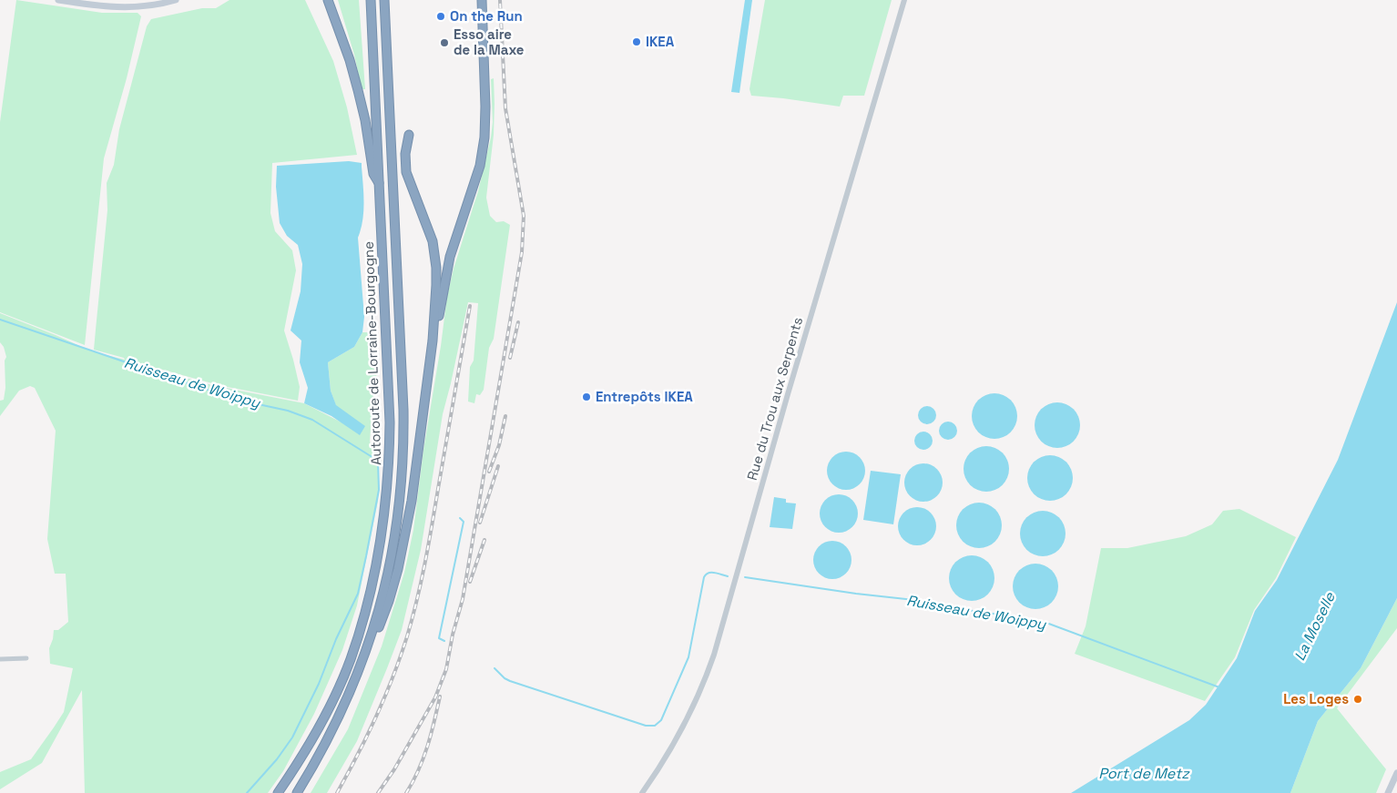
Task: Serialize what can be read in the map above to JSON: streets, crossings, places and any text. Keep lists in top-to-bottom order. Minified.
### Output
{"streets":{"highway":["Autoroute de Lorraine-Bourgogne"],"street":["Rue du Trou aux Serpents"]},"water":["Ruisseau de Woippy","La Moselle","Port de Metz"],"places":["On the Run","IKEA","Esso aire de la Maxe","Entrepôts IKEA","Les Loges"]}
